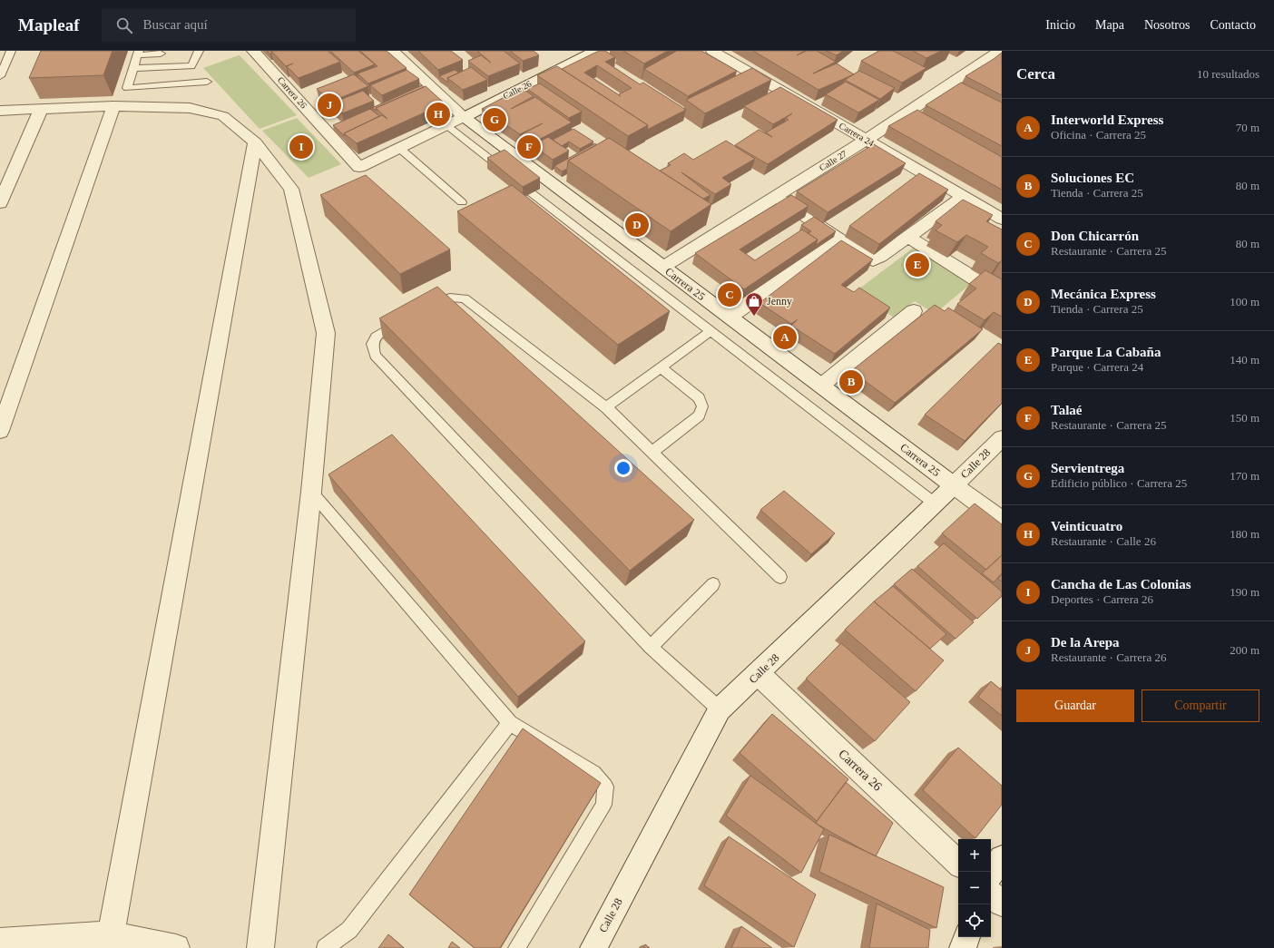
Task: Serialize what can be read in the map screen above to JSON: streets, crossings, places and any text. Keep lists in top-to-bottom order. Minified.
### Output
{"streets":{"street":["Calle 26","Carrera 26","Carrera 24","Calle 27","Carrera 25","Calle 28"]},"crossings":[["Calle 26","Carrera 26"],["Calle 26","Carrera 25"],["Carrera 26","Calle 28"],["Carrera 24","Calle 27"],["Calle 27","Carrera 25"],["Carrera 25","Calle 28"]],"places":{"shop":["Jenny"]},"page":{"header":"Mapleaf","search":"Buscar aquí","nav":["Inicio","Mapa","Nosotros","Contacto"],"heading":["Cerca","10 resultados"],"pins":["J","H","G","F","I","D","E","C","A","B"],"list":[{"mark":"A","name":"Interworld Express","note":"Oficina · Carrera 25","value":"70 m"},{"mark":"B","name":"Soluciones EC","note":"Tienda · Carrera 25","value":"80 m"},{"mark":"C","name":"Don Chicarrón","note":"Restaurante · Carrera 25","value":"80 m"},{"mark":"D","name":"Mecánica Express","note":"Tienda · Carrera 25","value":"100 m"},{"mark":"E","name":"Parque La Cabaña","note":"Parque · Carrera 24","value":"140 m"},{"mark":"F","name":"Talaé","note":"Restaurante · Carrera 25","value":"150 m"},{"mark":"G","name":"Servientrega","note":"Edificio público · Carrera 25","value":"170 m"},{"mark":"H","name":"Veinticuatro","note":"Restaurante · Calle 26","value":"180 m"},{"mark":"I","name":"Cancha de Las Colonias","note":"Deportes · Carrera 26","value":"190 m"},{"mark":"J","name":"De la Arepa","note":"Restaurante · Carrera 26","value":"200 m"}],"buttons":["Guardar","Compartir"],"map_buttons":["+","−"]}}
